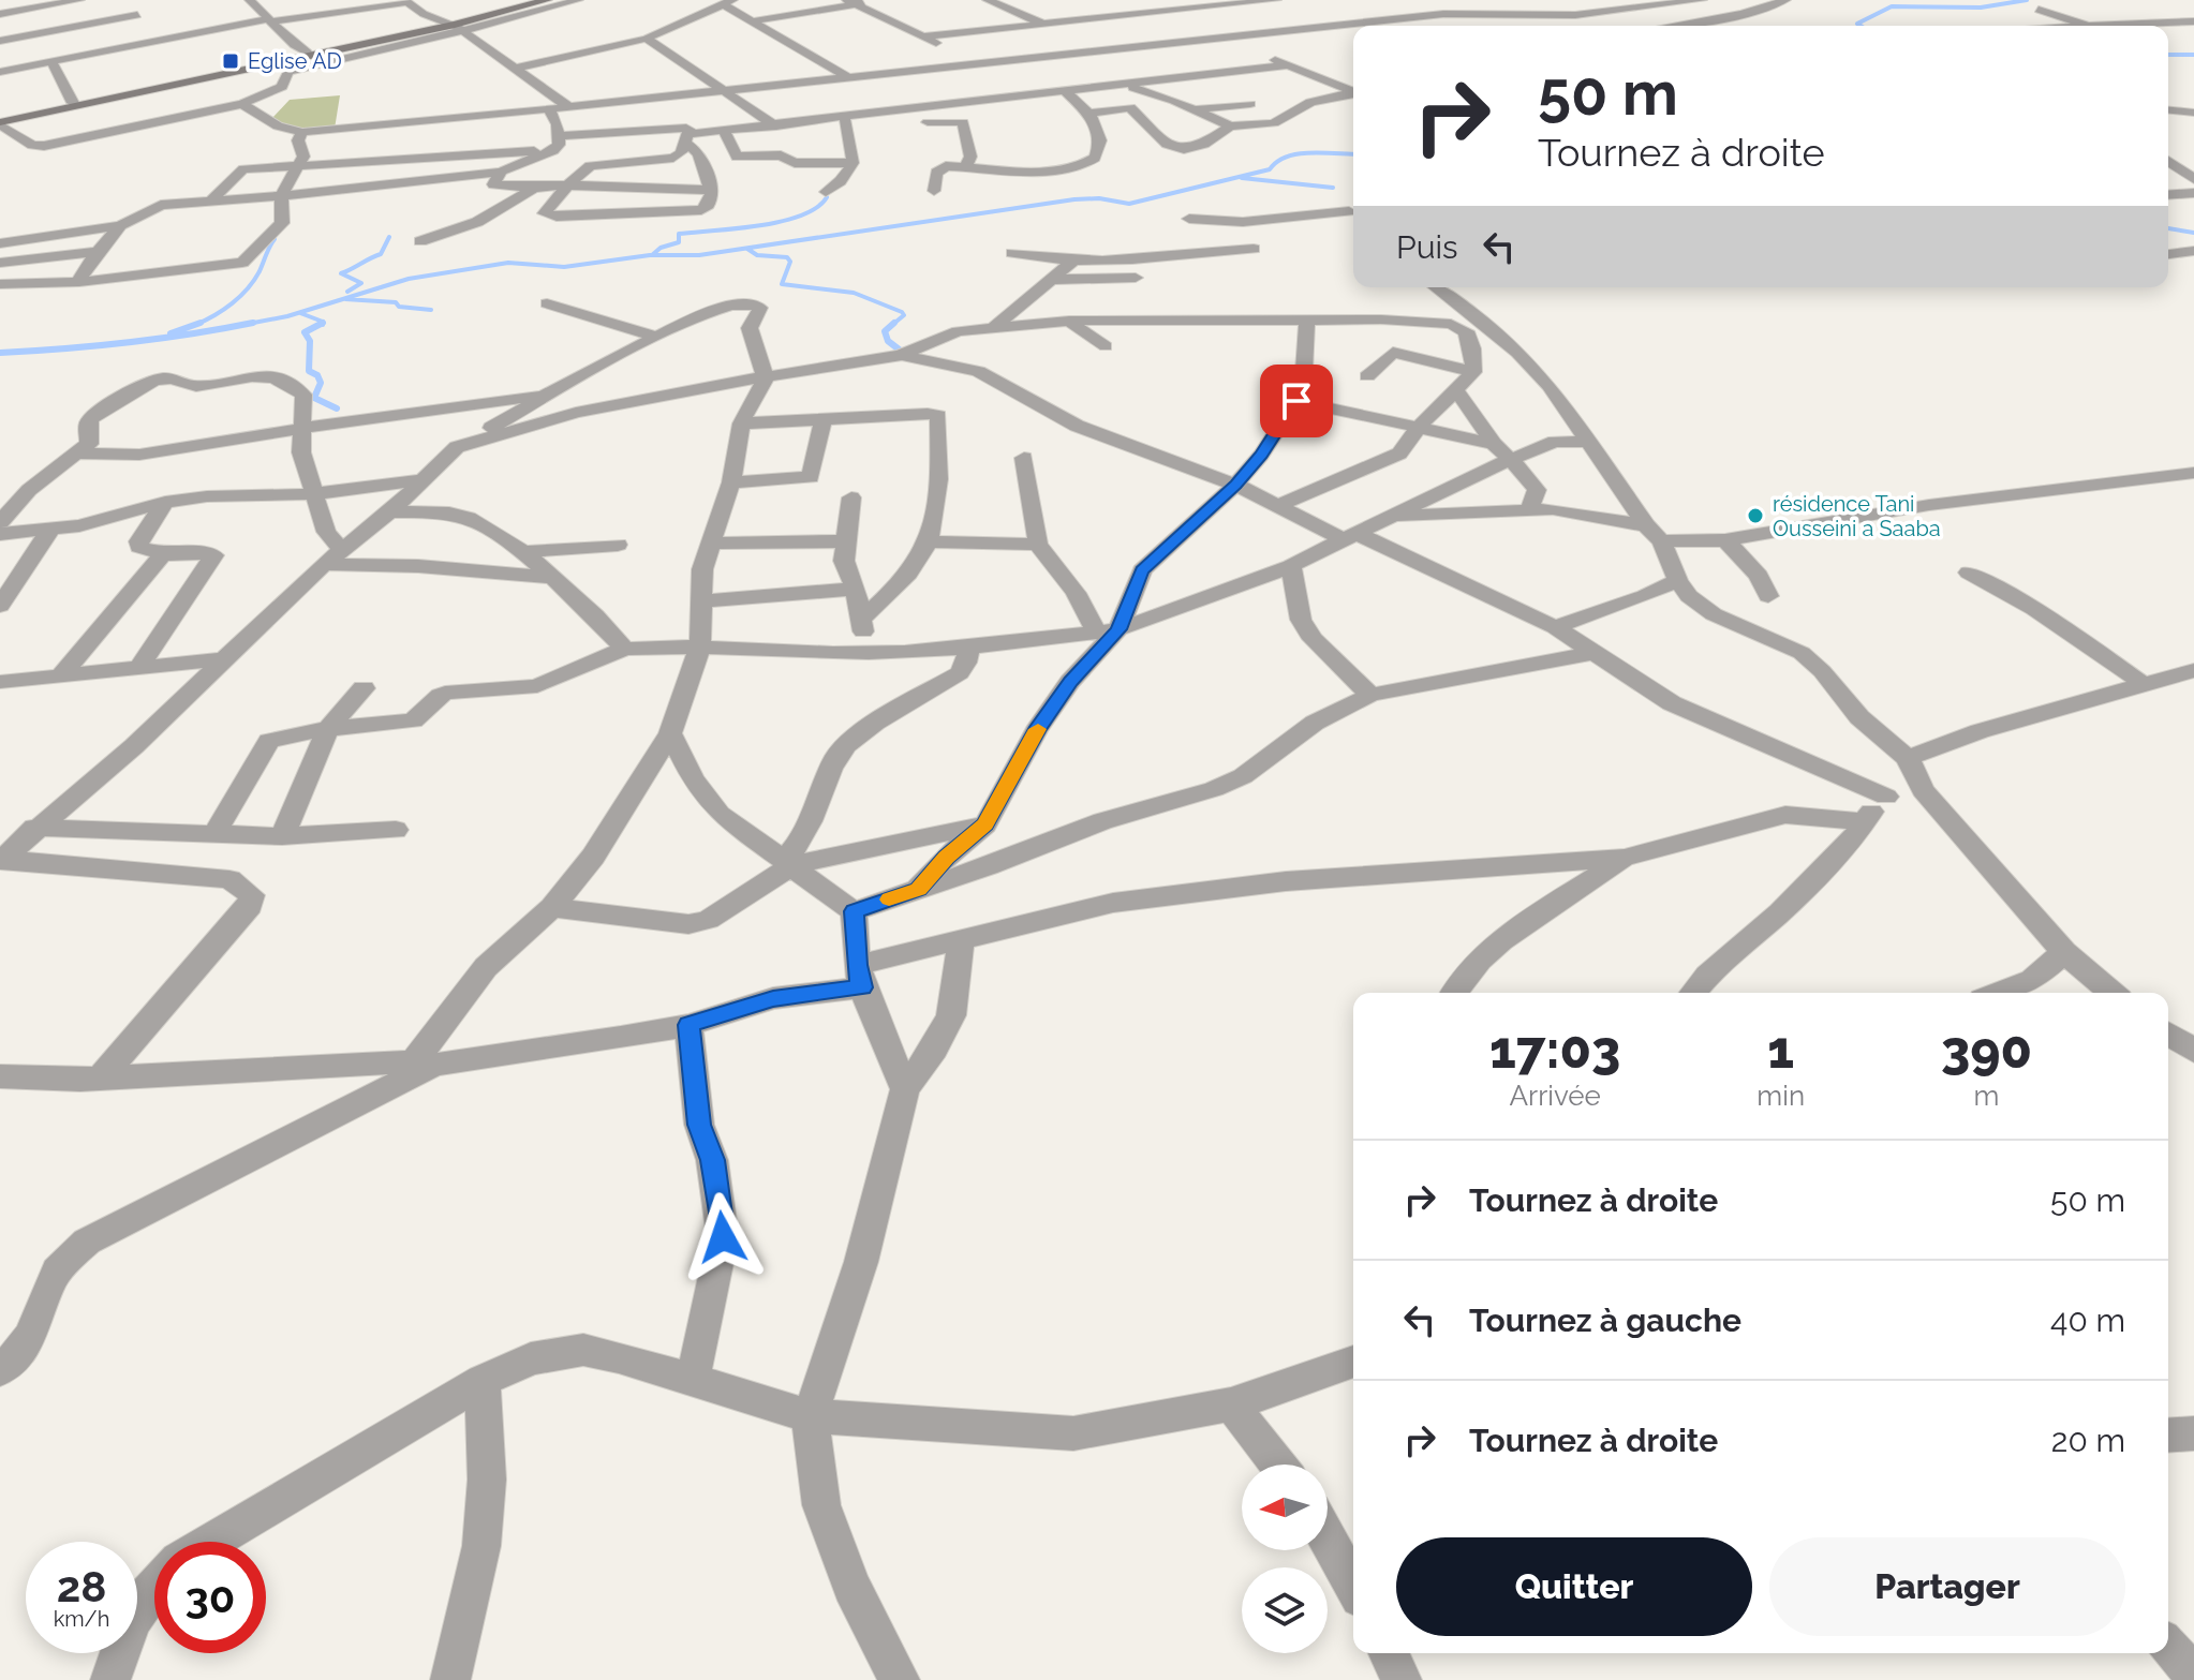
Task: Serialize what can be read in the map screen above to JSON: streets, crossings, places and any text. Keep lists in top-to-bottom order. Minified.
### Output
{"places":{"transit":["Eglise AD"],"other":["résidence Tani Ousseini a Saaba"]},"north":"left","page":{"turn":["50 m","Tournez à droite"],"then":"Puis","eta":["17:03","Arrivée","1","min","390","m"],"list":[{"name":"Tournez à droite","value":"50 m"},{"name":"Tournez à gauche","value":"40 m"},{"name":"Tournez à droite","value":"20 m"}],"buttons":["Quitter","Partager"],"speed":"28 km/h","limit":"30"}}
